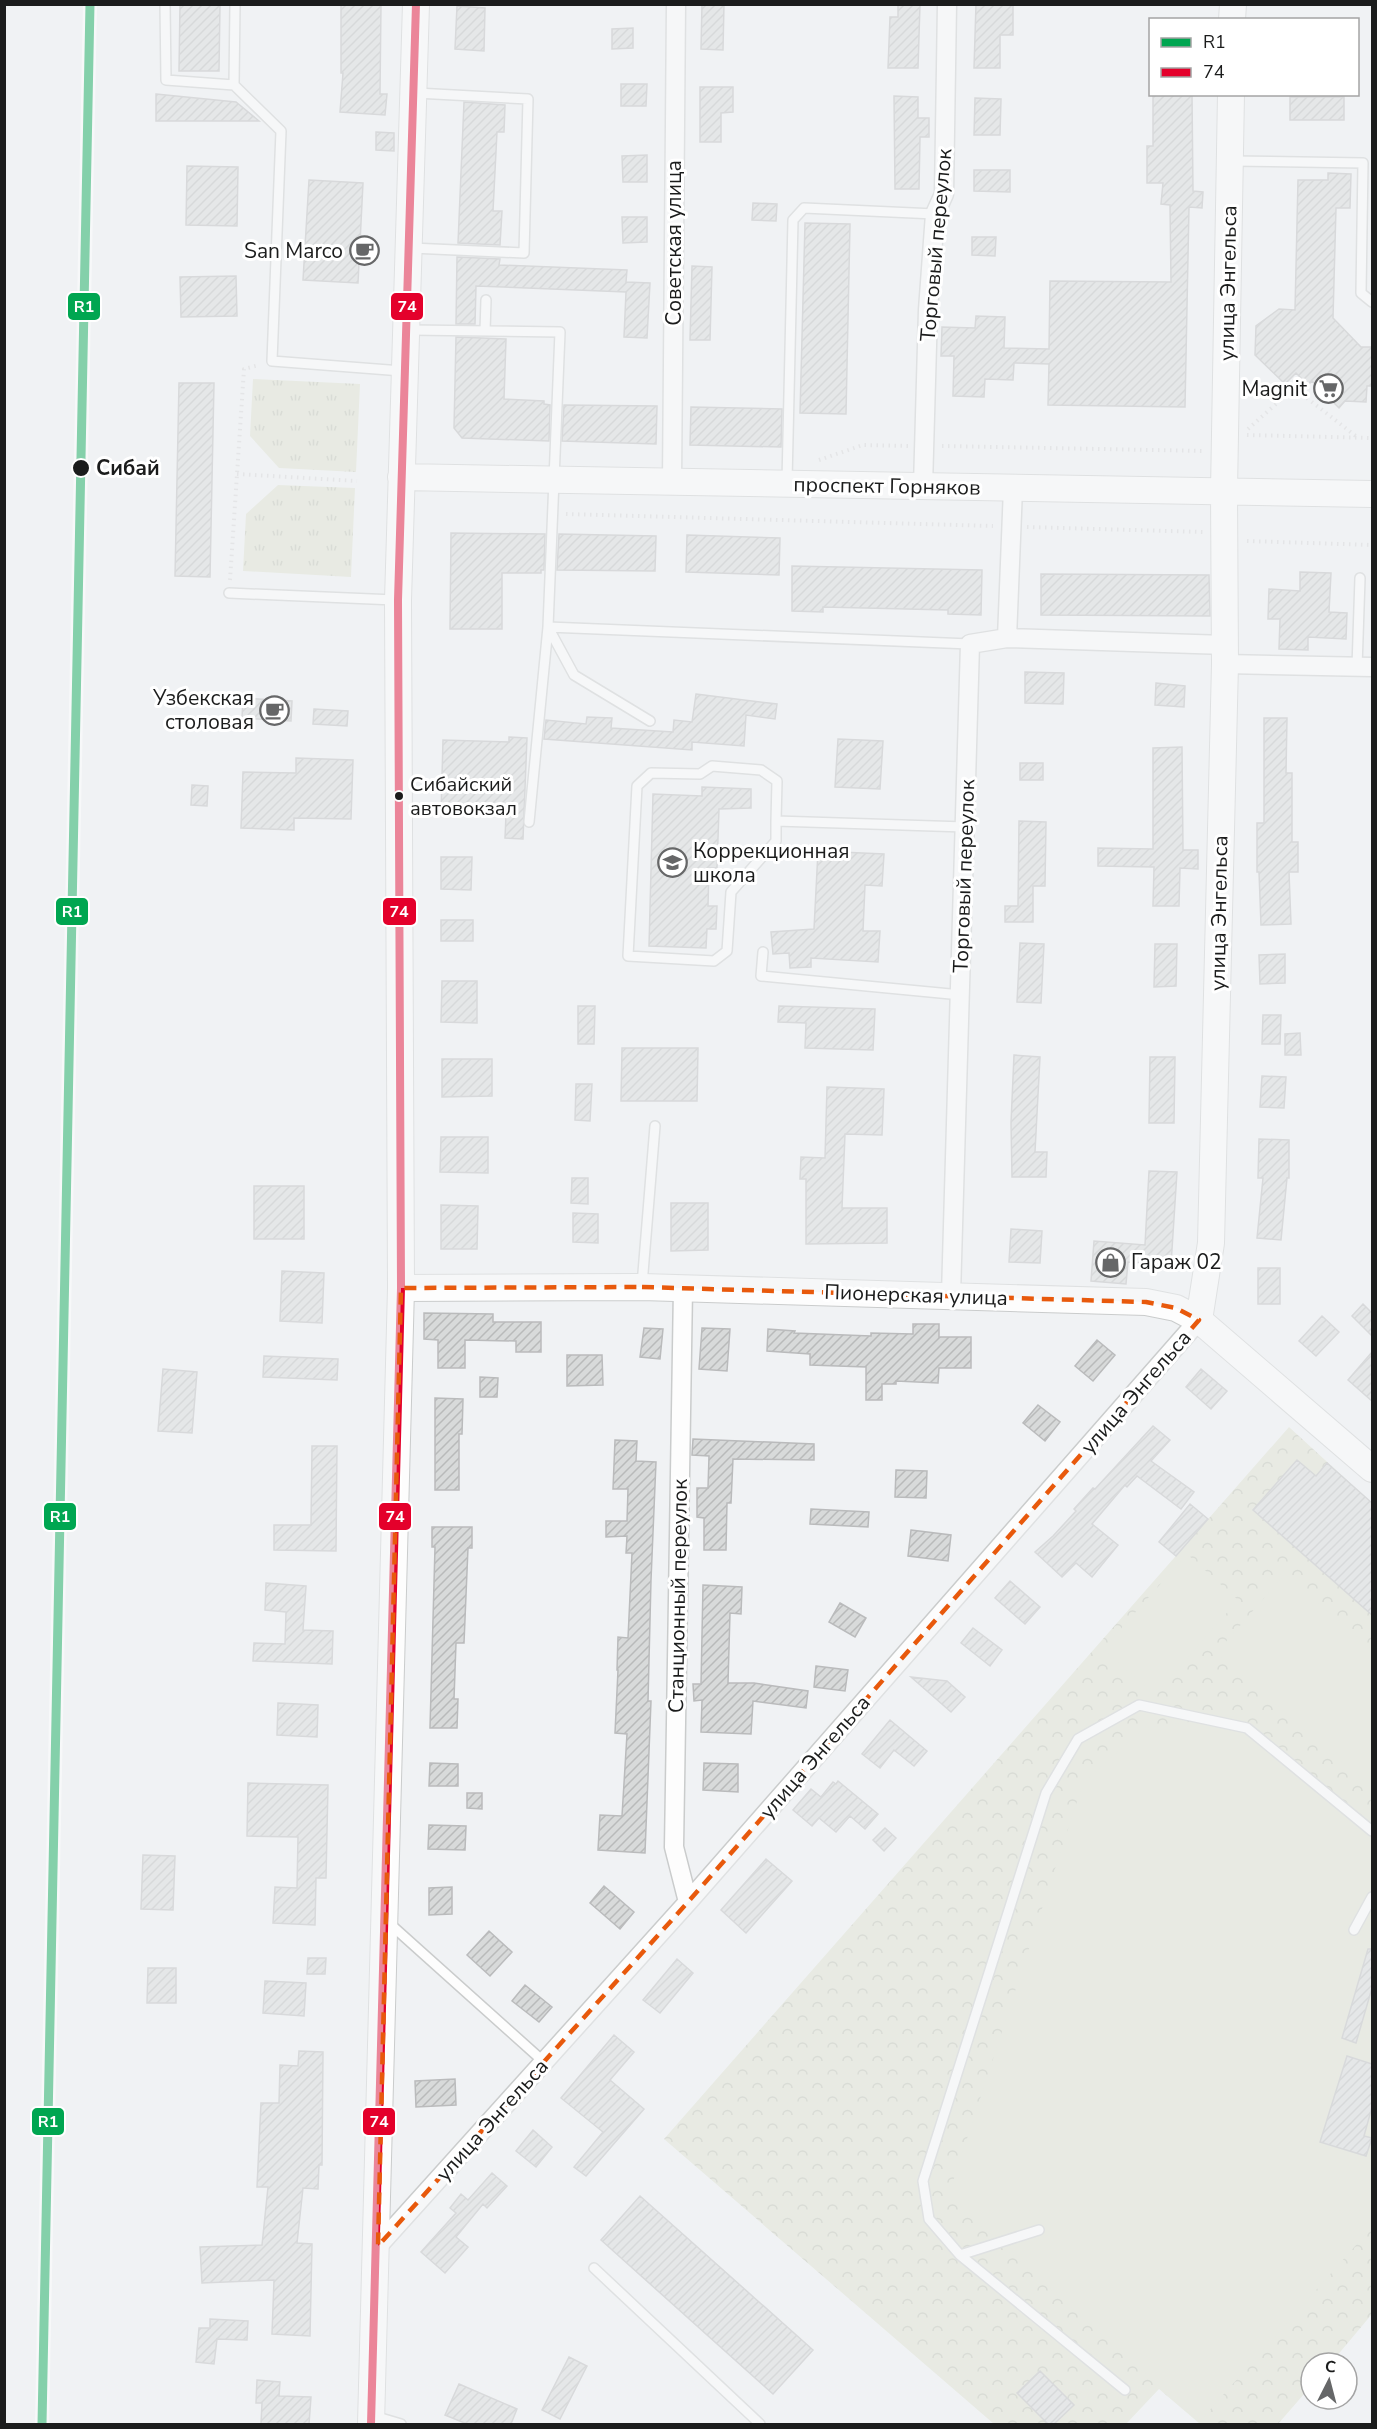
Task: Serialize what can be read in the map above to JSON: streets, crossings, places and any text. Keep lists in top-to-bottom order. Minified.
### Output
{"streets":{"main road":["улица Энгельса","проспект Горняков","Пионерская улица"],"street":["Советская улица","Торговый переулок","Станционный переулок"]},"crossings":[["Советская улица","проспект Горняков"],["Торговый переулок","проспект Горняков"],["Торговый переулок","Пионерская улица"],["улица Энгельса","проспект Горняков"],["улица Энгельса","Пионерская улица"],["улица Энгельса","Станционный переулок"],["Пионерская улица","Станционный переулок"]],"places":{"cafe":["San Marco","Узбекская столовая"],"supermarket":["Magnit"],"other":["Сибай","Сибайский автовокзал"],"school or university":["Коррекционная школа"],"shop":["Гараж 02"]},"lines":["transit line R1","transit line 74"],"legend":["R1","74"],"north":"top"}
